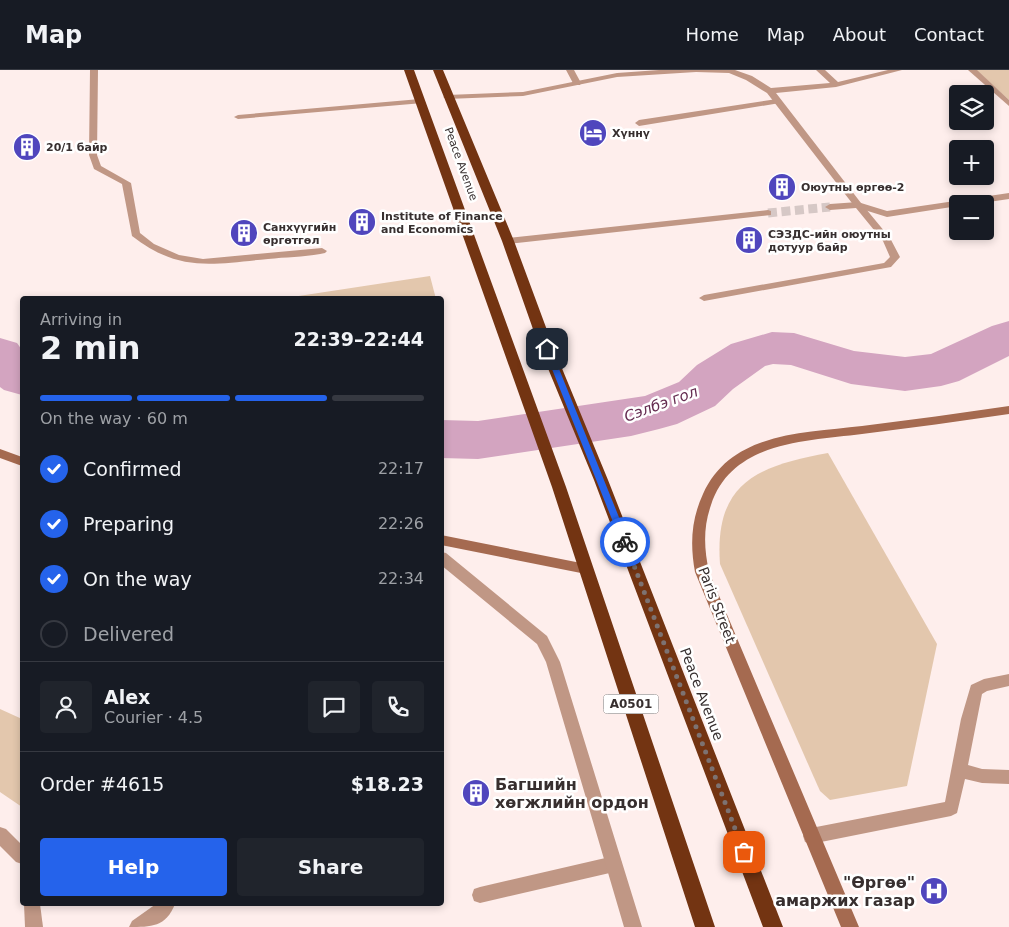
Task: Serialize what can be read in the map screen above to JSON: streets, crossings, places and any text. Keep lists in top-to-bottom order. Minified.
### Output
{"streets":{"highway":["Peace Avenue","A0501"],"street":["Paris Street"]},"crossings":[["Peace Avenue","A0501"]],"water":["Сэлбэ гол"],"places":{"hotel":["Хүннү"],"building":["20/1 байр","Оюутны өргөө-2","Institute of Finance and Economics","Санхүүгийн өргөтгөл","СЭЗДС-ийн оюутны дотуур байр","Багшийн хөгжлийн ордон"],"hospital":["\"Өргөө\" амаржих газар"]},"page":{"header":"Map","nav":["Home","Map","About","Contact"],"map_buttons":["+","−"],"heading":["2 min","Arriving in","22:39–22:44"],"panel":["Alex","Courier · 4.5","Order #4615","$18.23"],"bar":"On the way · 60 m","list":[["Confirmed","22:17"],["Preparing","22:26"],["On the way","22:34"],"Delivered"],"buttons":["Help","Share"]}}
